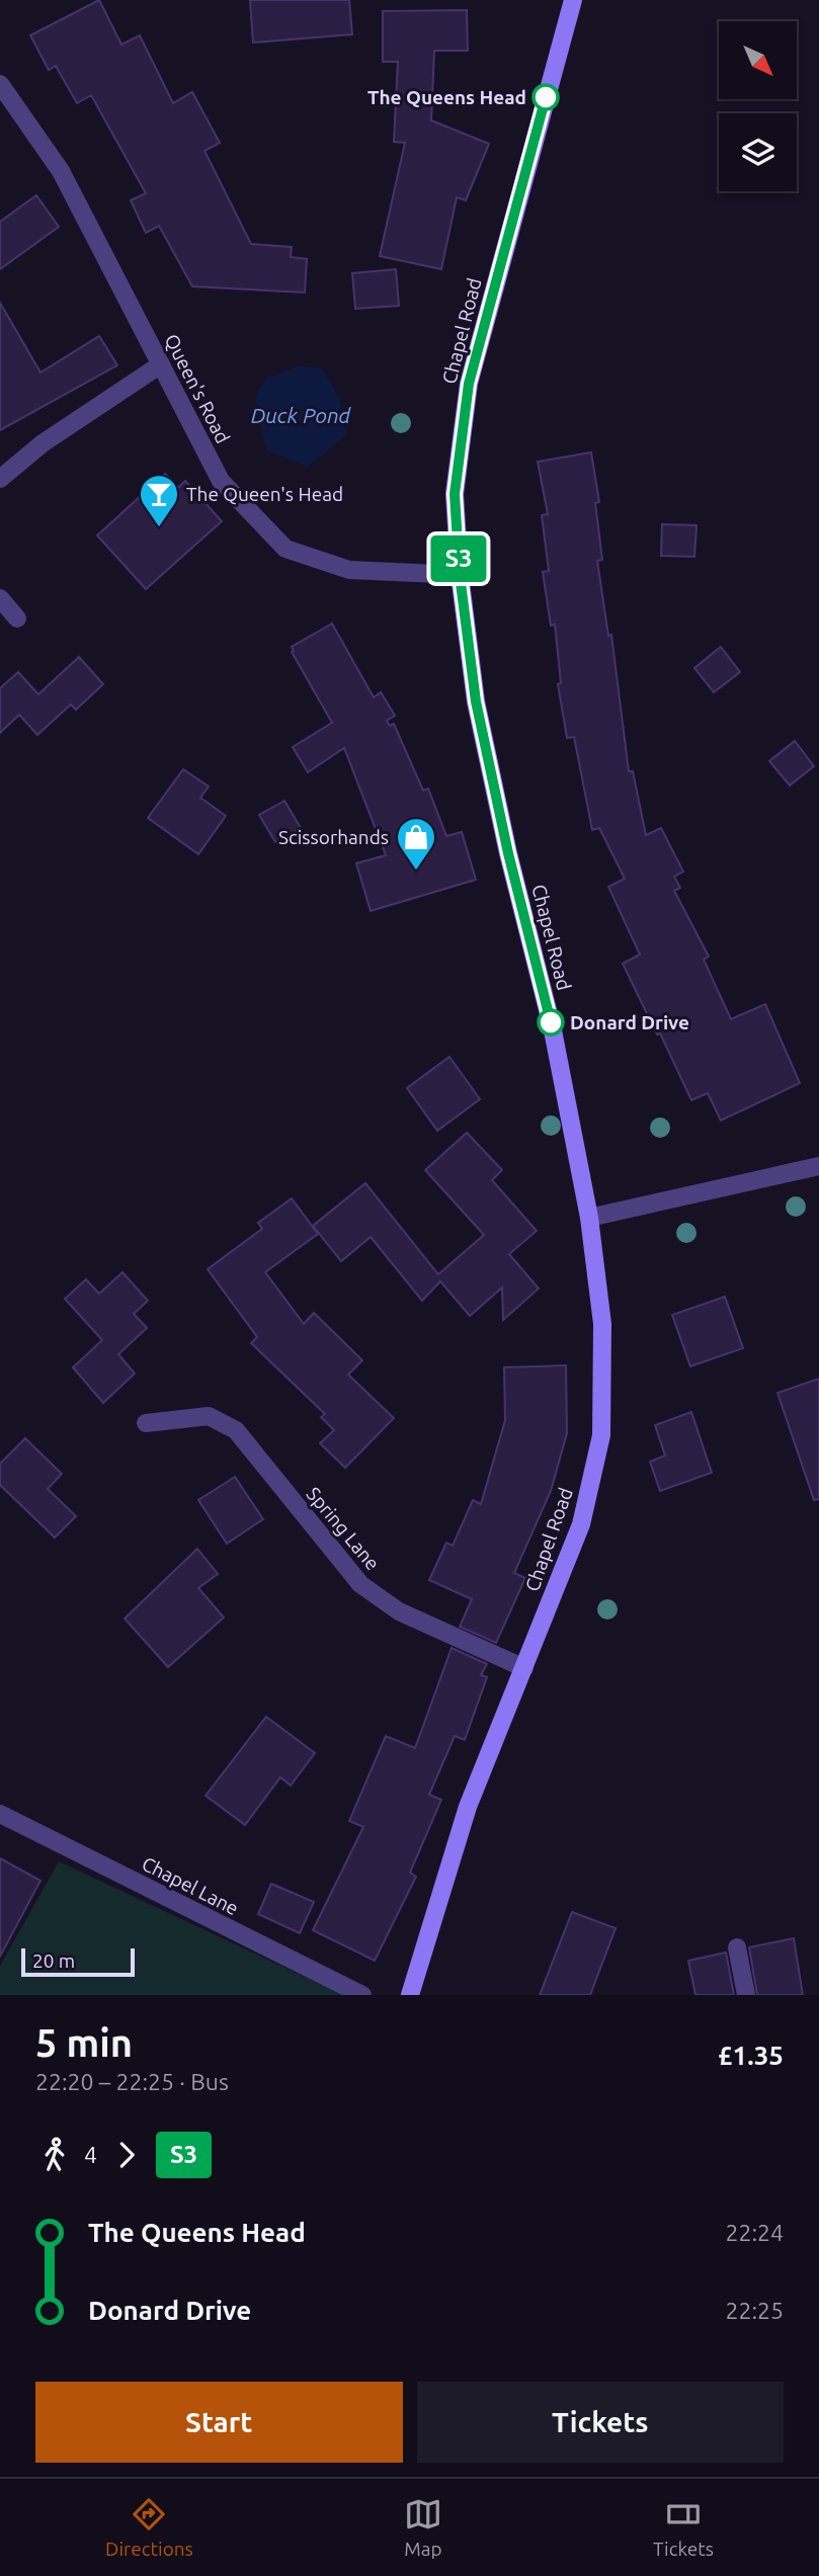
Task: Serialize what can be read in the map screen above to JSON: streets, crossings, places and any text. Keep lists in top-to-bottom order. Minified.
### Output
{"streets":{"street":["Chapel Road","Queen's Road","Spring Lane","Chapel Lane"]},"crossings":[["Chapel Road","Queen's Road"],["Chapel Road","Spring Lane"]],"water":["Duck Pond"],"places":{"other":["The Queens Head","Donard Drive"],"bar":["The Queen's Head"],"shop":["Scissorhands"]},"lines":["bus line S3"],"scale_bar":"20 m","north":"bottom right","page":{"on_map":"S3","scale":"20 m","heading":["5 min","22:20 – 22:25 · Bus","£1.35"],"legs":["4","S3"],"list":[{"name":"The Queens Head","value":"22:24"},{"name":"Donard Drive","value":"22:25"}],"buttons":["Start","Tickets"],"tabs":["Directions","Map","Tickets"]}}
